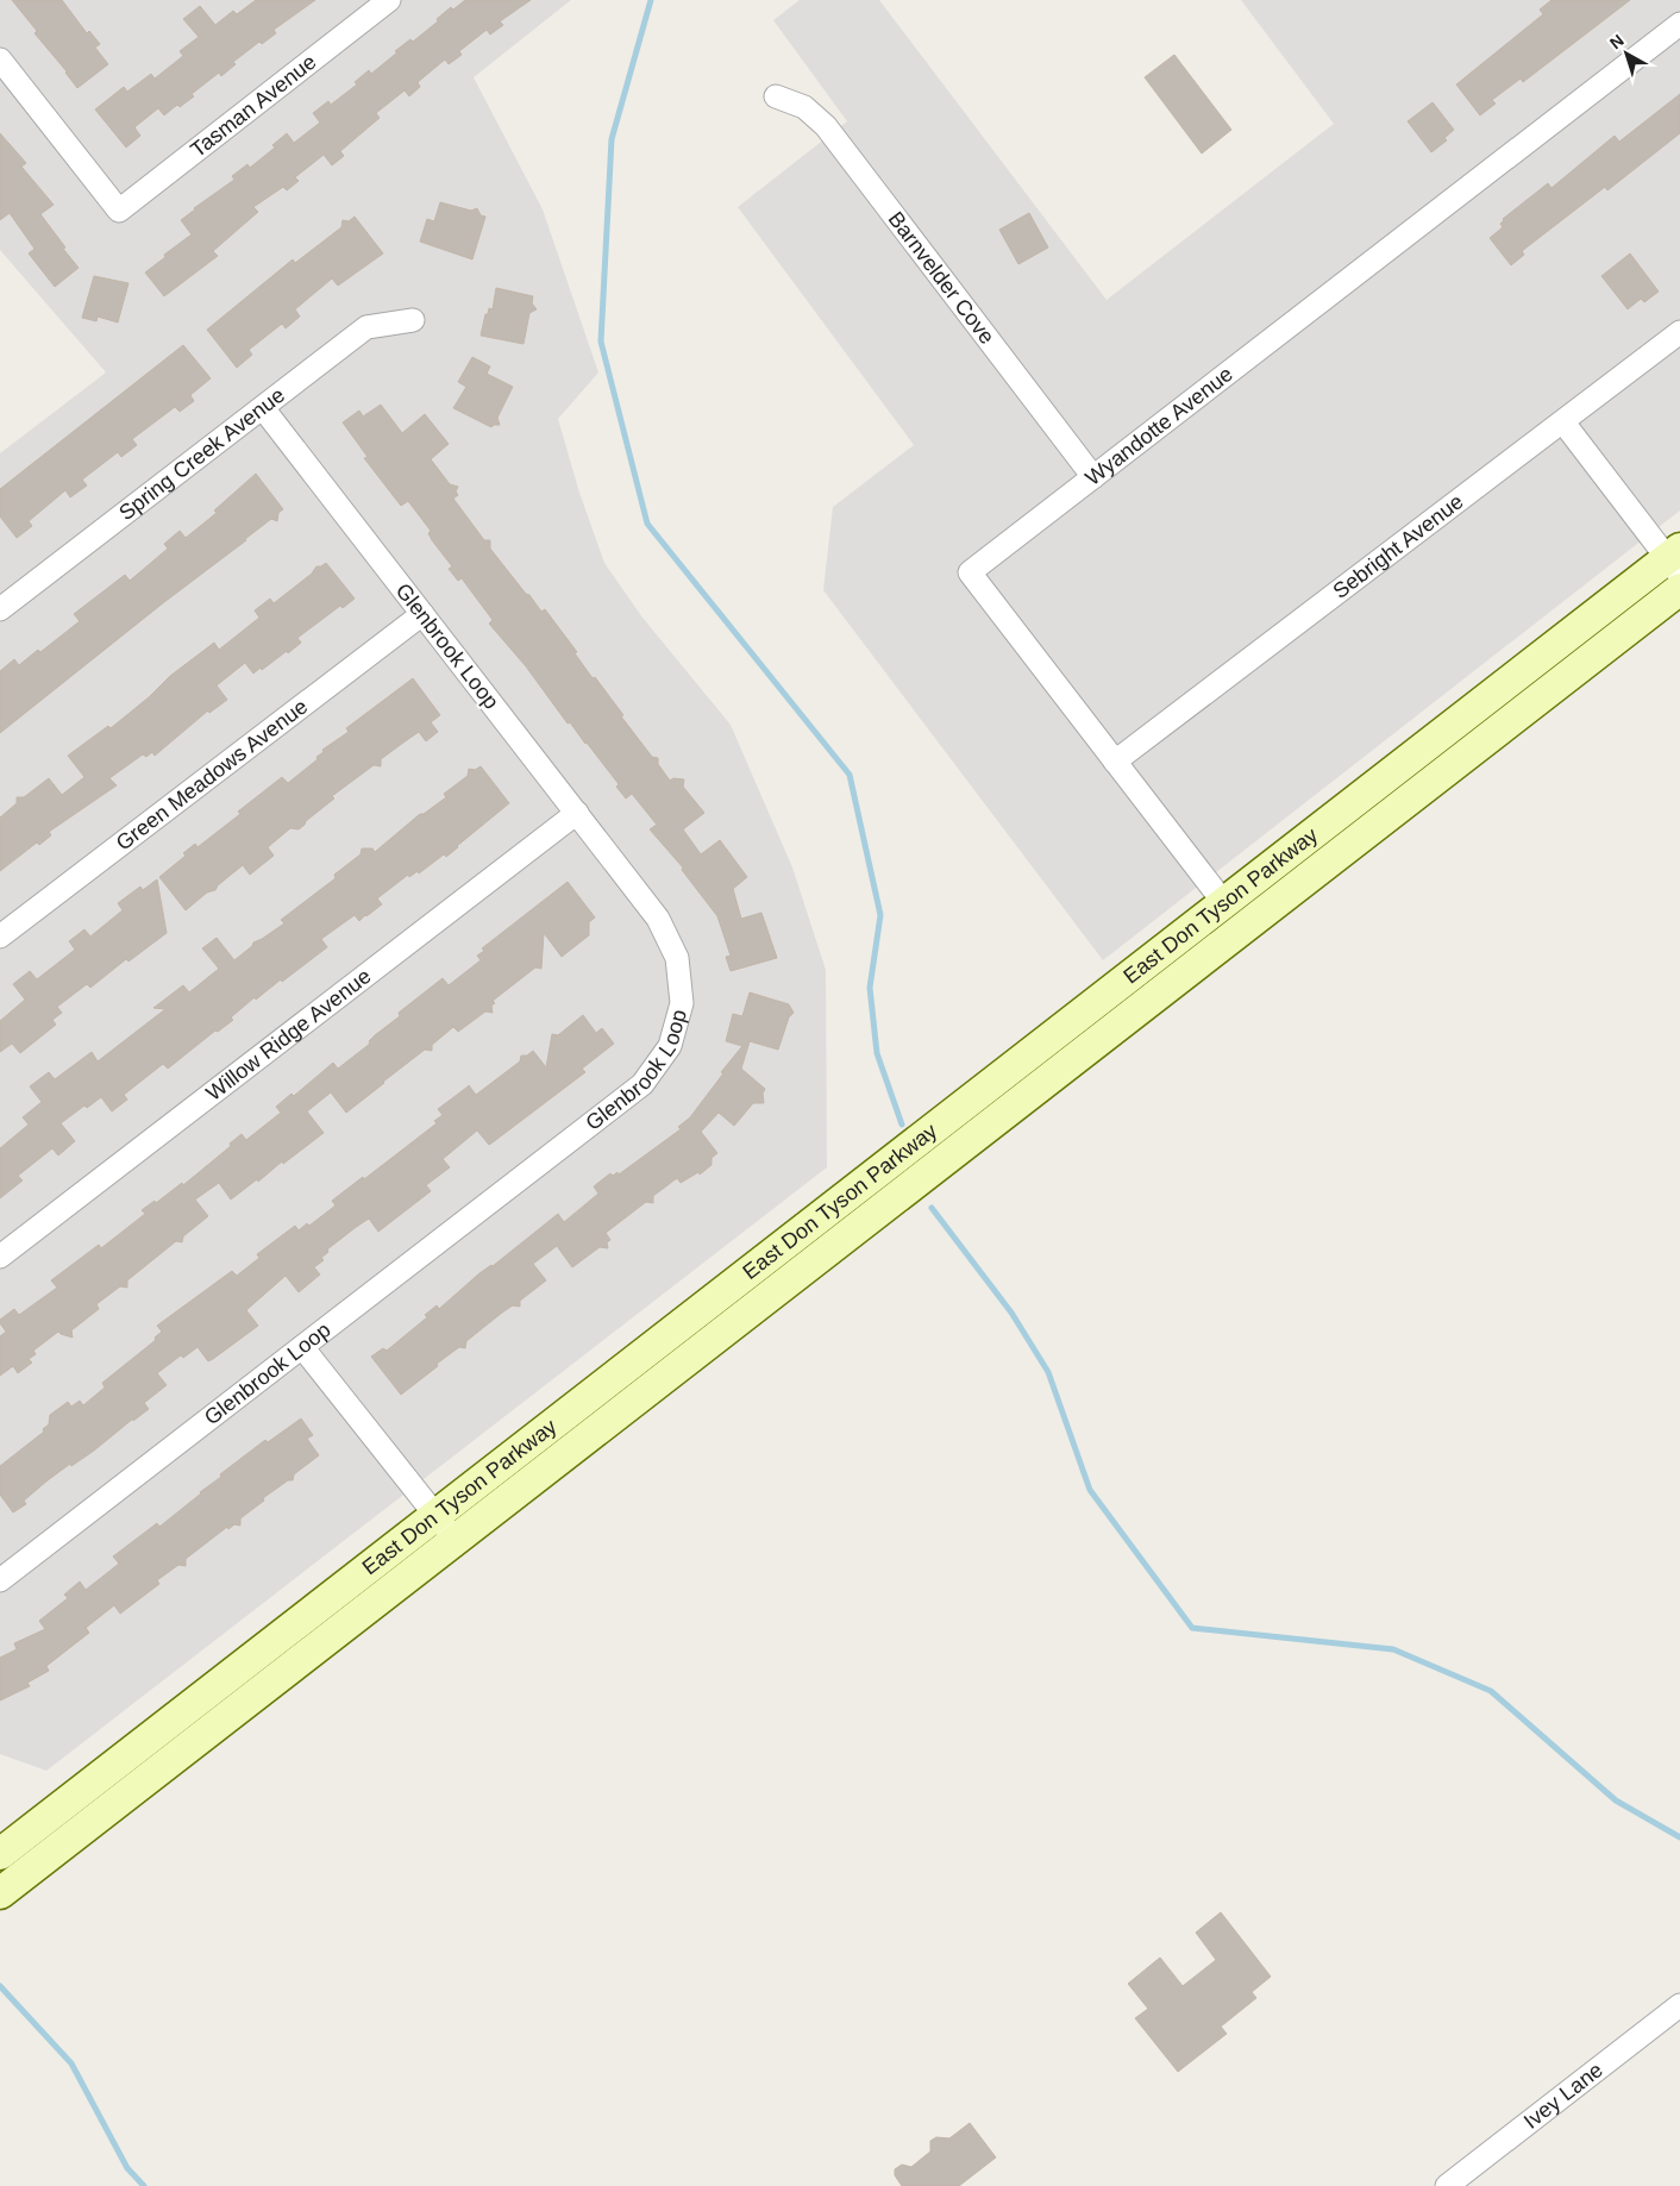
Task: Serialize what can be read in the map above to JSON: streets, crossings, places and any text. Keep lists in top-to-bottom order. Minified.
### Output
{"streets":{"main road":["East Don Tyson Parkway"],"street":["Tasman Avenue","Barnvelder Cove","Wyandotte Avenue","Spring Creek Avenue","Sebright Avenue","Glenbrook Loop","Green Meadows Avenue","Willow Ridge Avenue","Ivey Lane"]},"crossings":[["Barnvelder Cove","Wyandotte Avenue"],["Wyandotte Avenue","Sebright Avenue"],["Wyandotte Avenue","East Don Tyson Parkway"],["Spring Creek Avenue","Glenbrook Loop"],["Glenbrook Loop","Green Meadows Avenue"],["Glenbrook Loop","Willow Ridge Avenue"]],"north":"top left"}
